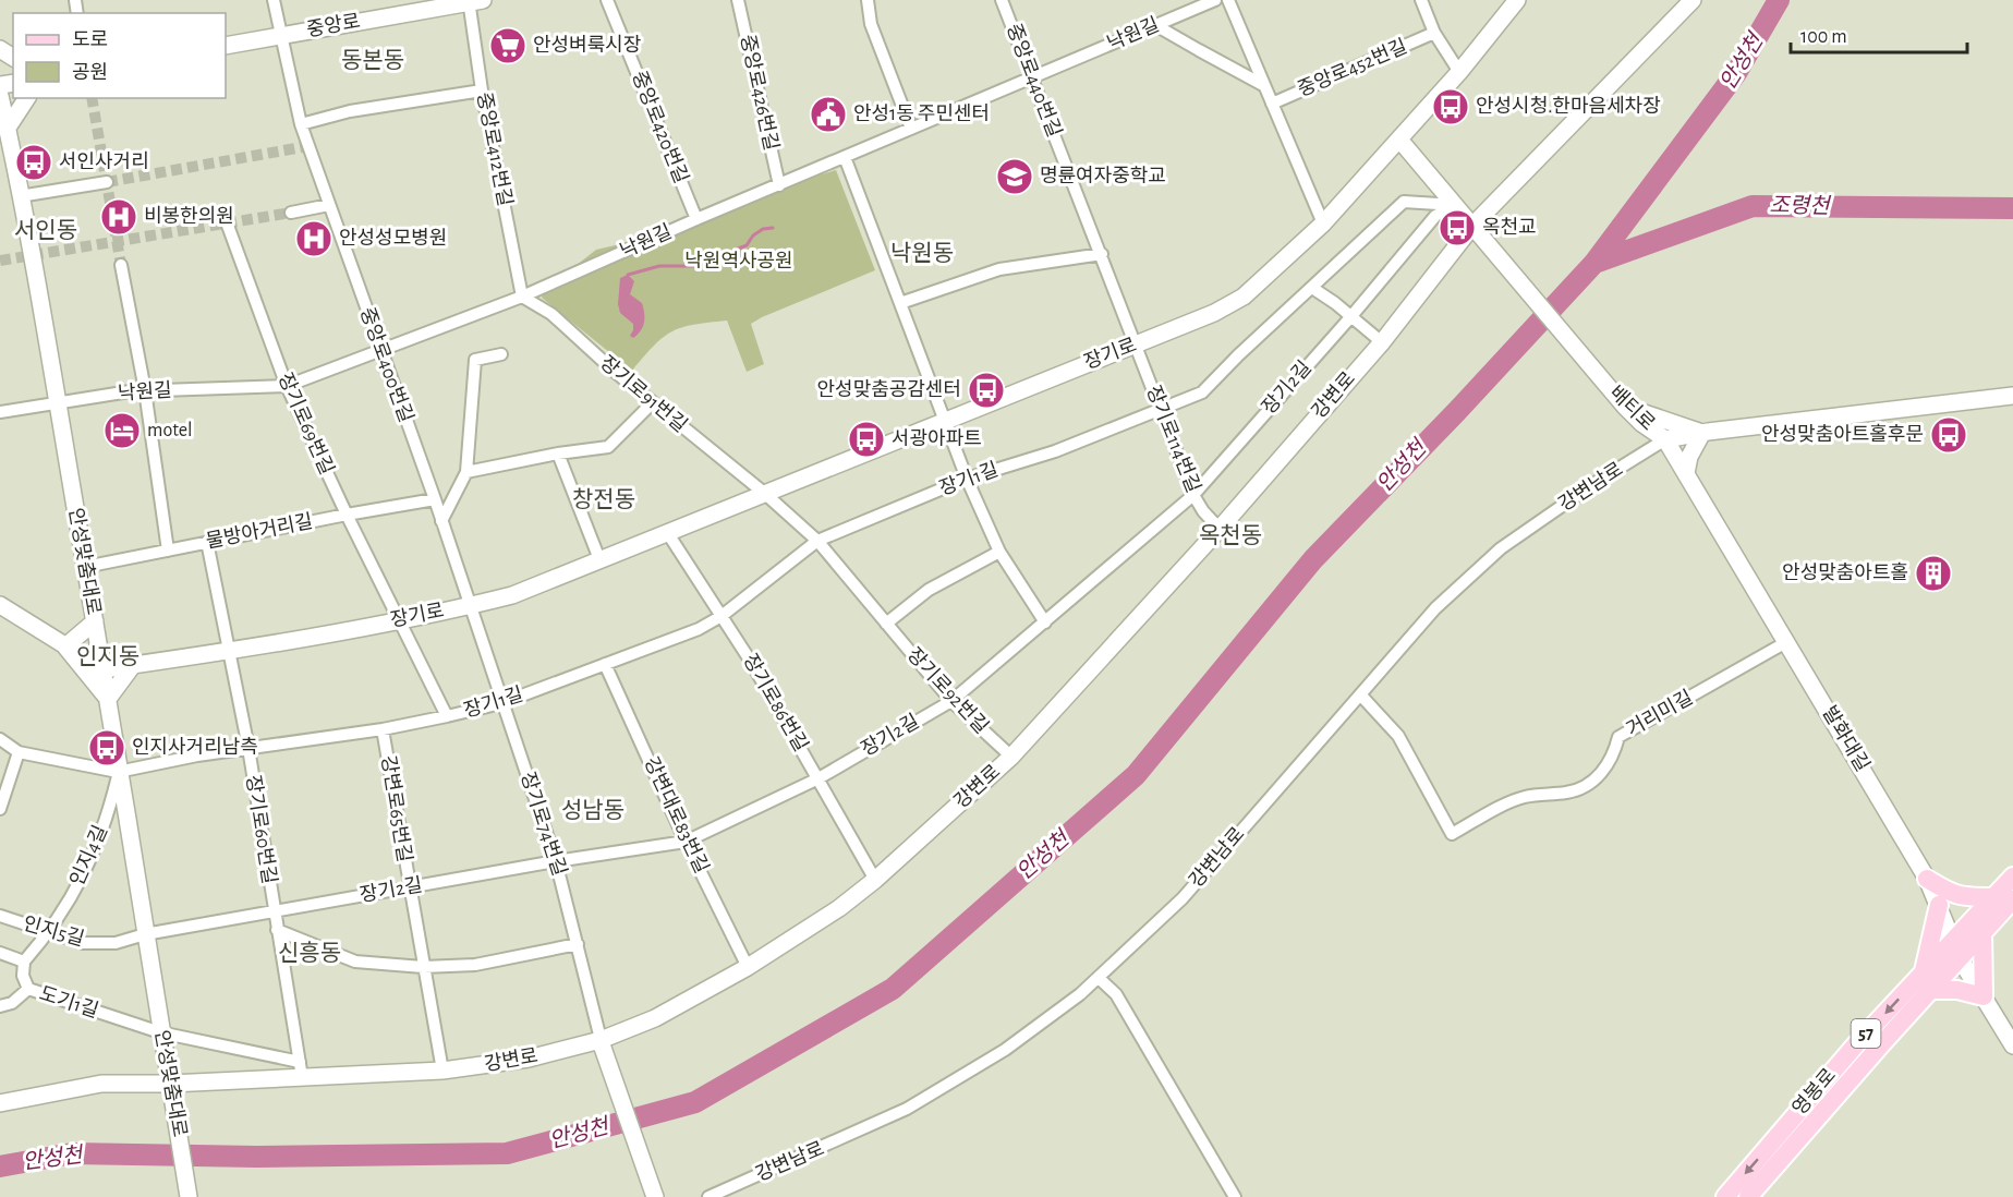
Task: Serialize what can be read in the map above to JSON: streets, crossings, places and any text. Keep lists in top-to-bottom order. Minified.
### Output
{"streets":{"main road":["중앙로","장기로","강변로","배티로","안성맞춤대로","발화대길","57","영봉로"],"street":["낙원길","중앙로452번길","중앙로440번길","중앙로426번길","중앙로420번길","중앙로412번길","중앙로400번길","장기2길","장기로91번길","장기로69번길","장기로114번길","장기1길","강변남로","물방아거리길","장기로92번길","장기로86번길","거리미길","강변로65번길","강변대로83번길","장기로74번길","장기로60번길","인지4길","인지5길","도기1길"]},"crossings":[["중앙로","중앙로412번길"],["중앙로","중앙로400번길"],["낙원길","중앙로440번길"],["낙원길","중앙로426번길"],["낙원길","중앙로420번길"],["낙원길","중앙로412번길"],["낙원길","중앙로400번길"],["낙원길","장기로91번길"],["낙원길","장기로69번길"],["낙원길","안성맞춤대로"],["중앙로440번길","장기로"],["중앙로440번길","장기로114번길"],["중앙로412번길","장기로91번길"],["장기로","중앙로400번길"],["장기로","장기로91번길"],["장기로","배티로"],["장기로","장기로69번길"],["장기로","장기로114번길"],["장기로","장기1길"],["장기로","안성맞춤대로"],["장기로","장기로92번길"],["장기로","장기로86번길"],["장기로","장기로74번길"],["장기로","장기로60번길"],["중앙로400번길","물방아거리길"],["중앙로400번길","장기로74번길"],["장기2길","배티로"],["장기2길","장기로114번길"],["장기2길","장기1길"],["장기2길","안성맞춤대로"],["장기2길","장기로92번길"],["장기2길","장기로86번길"],["장기2길","강변로65번길"],["장기2길","강변대로83번길"],["장기2길","장기로74번길"],["장기2길","장기로60번길"],["장기2길","인지5길"],["장기로91번길","장기로92번길"],["강변로","배티로"],["강변로","장기로114번길"],["강변로","안성맞춤대로"],["강변로","장기로92번길"],["강변로","장기로86번길"],["강변로","강변로65번길"],["강변로","강변대로83번길"],["강변로","장기로74번길"],["강변로","장기로60번길"],["배티로","장기1길"],["배티로","강변남로"],["배티로","발화대길"],["장기로69번길","장기1길"],["장기로69번길","물방아거리길"],["장기로114번길","장기1길"],["장기1길","안성맞춤대로"],["장기1길","장기로92번길"],["장기1길","장기로86번길"],["장기1길","강변로65번길"],["장기1길","강변대로83번길"],["장기1길","장기로74번길"],["장기1길","장기로60번길"],["장기1길","인지4길"],["강변남로","거리미길"],["강변남로","발화대길"],["물방아거리길","안성맞춤대로"],["안성맞춤대로","인지4길"],["안성맞춤대로","인지5길"],["안성맞춤대로","도기1길"],["거리미길","발화대길"],["발화대길","영봉로"],["인지4길","인지5길"],["인지4길","도기1길"]],"districts":["동본동","서인동","낙원동","창전동","옥천동","인지동","성남동","신흥동"],"water":["안성천","조령천"],"parks":["낙원역사공원"],"places":{"supermarket":["안성벼룩시장"],"bus stop":["안성시청.한마음세차장","서인사거리","옥천교","안성맞춤공감센터","안성맞춤아트홀후문","서광아파트","인지사거리남측"],"public building":["안성1동 주민센터"],"school or university":["명륜여자중학교"],"hospital":["비봉한의원","안성성모병원"],"hotel":["motel"],"building":["안성맞춤아트홀"]},"legend":["도로","공원"],"scale_bar":"100 m"}
